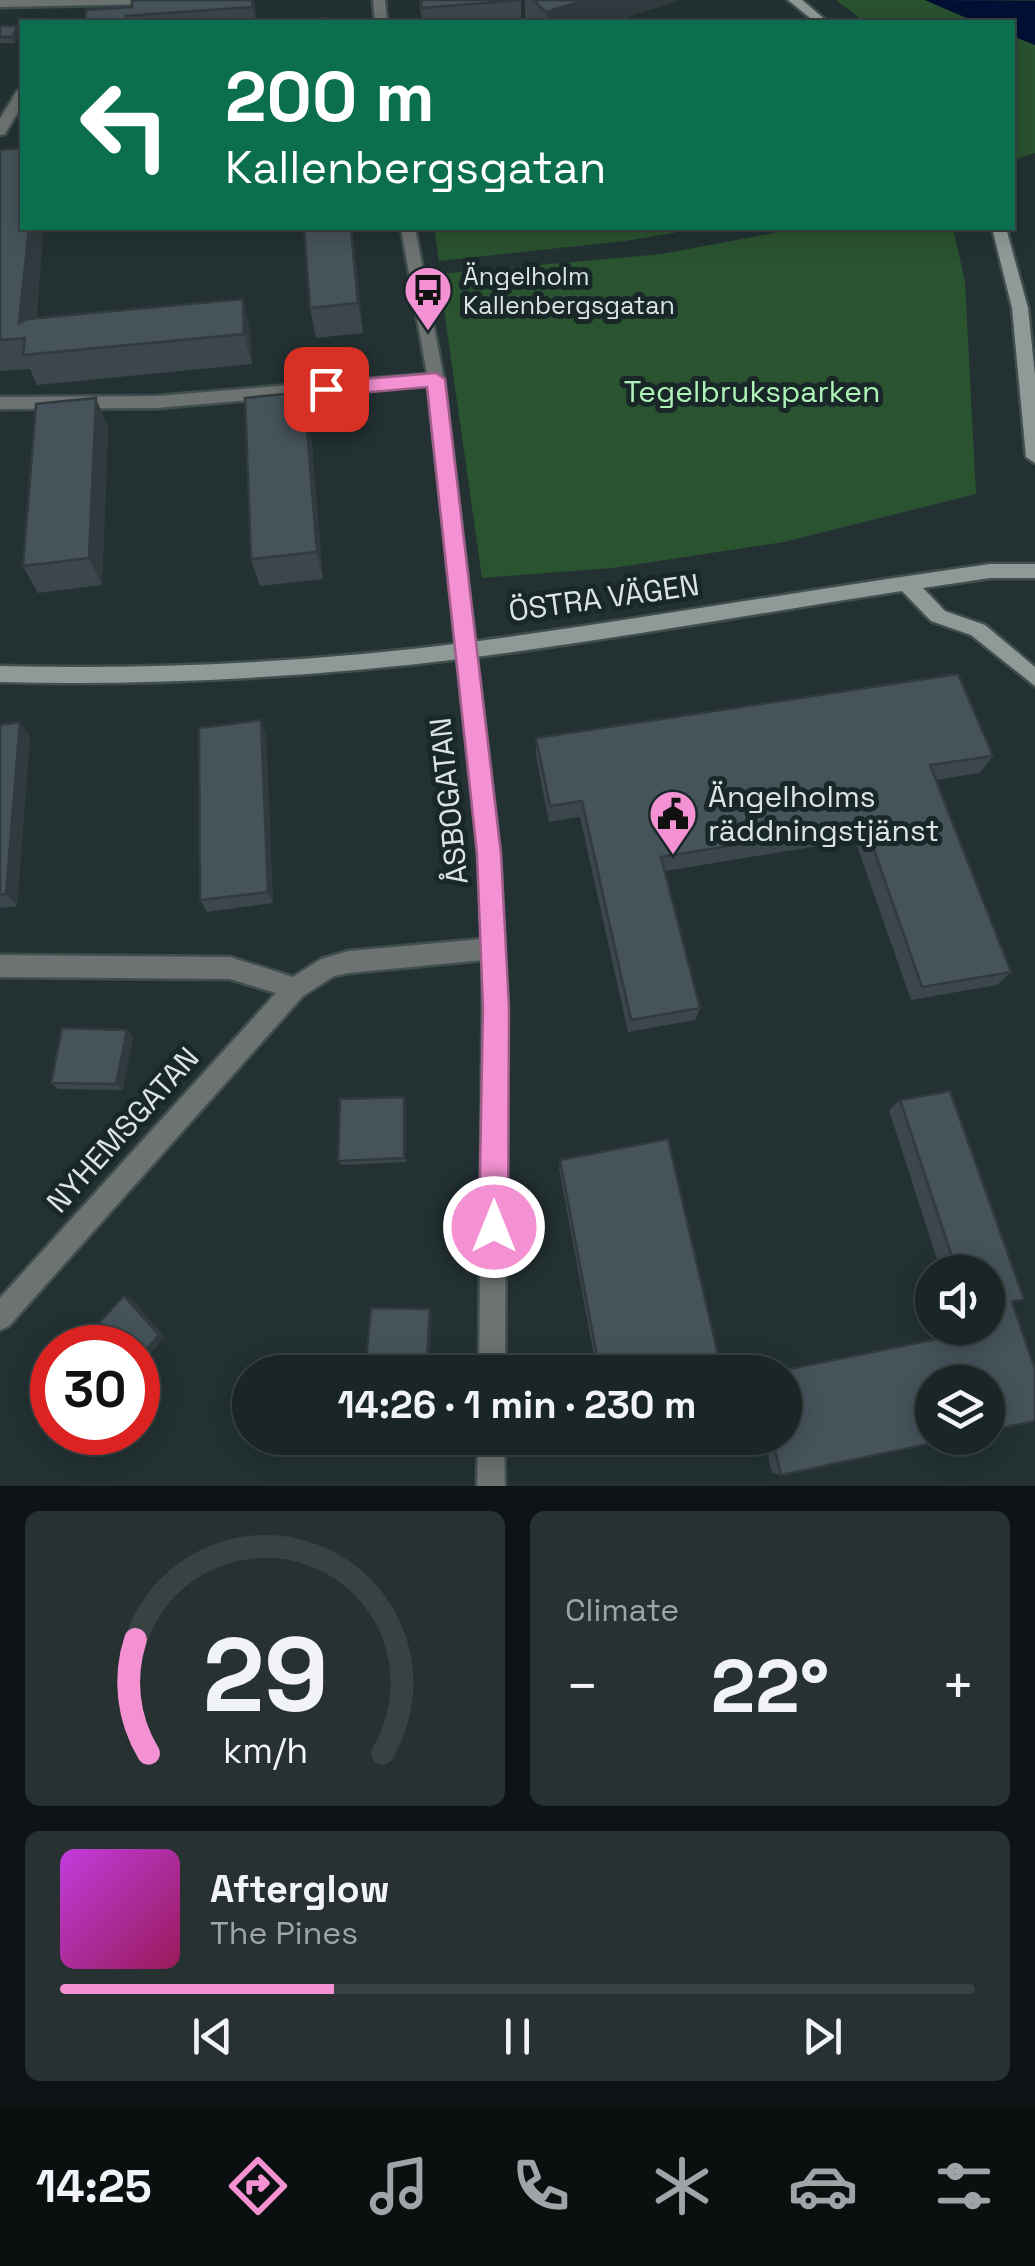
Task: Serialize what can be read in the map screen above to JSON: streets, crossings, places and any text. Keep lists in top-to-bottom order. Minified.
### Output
{"streets":{"main road":["ÖSTRA VÄGEN"],"street":["ÅSBOGATAN","NYHEMSGATAN"]},"crossings":[["ÖSTRA VÄGEN","ÅSBOGATAN"],["ÅSBOGATAN","NYHEMSGATAN"]],"parks":["Tegelbruksparken"],"places":{"bus stop":["Ängelholm Kallenbergsgatan"],"public building":["Ängelholms räddningstjänst"]},"page":{"turn":["200 m","Kallenbergsgatan"],"limit":"30","trip":"14:26 · 1 min · 230 m","tile":"Climate","heat":["−","22°","+"],"song":["Afterglow","The Pines"],"tabs":"14:25","gauge":["29","km/h"]}}
